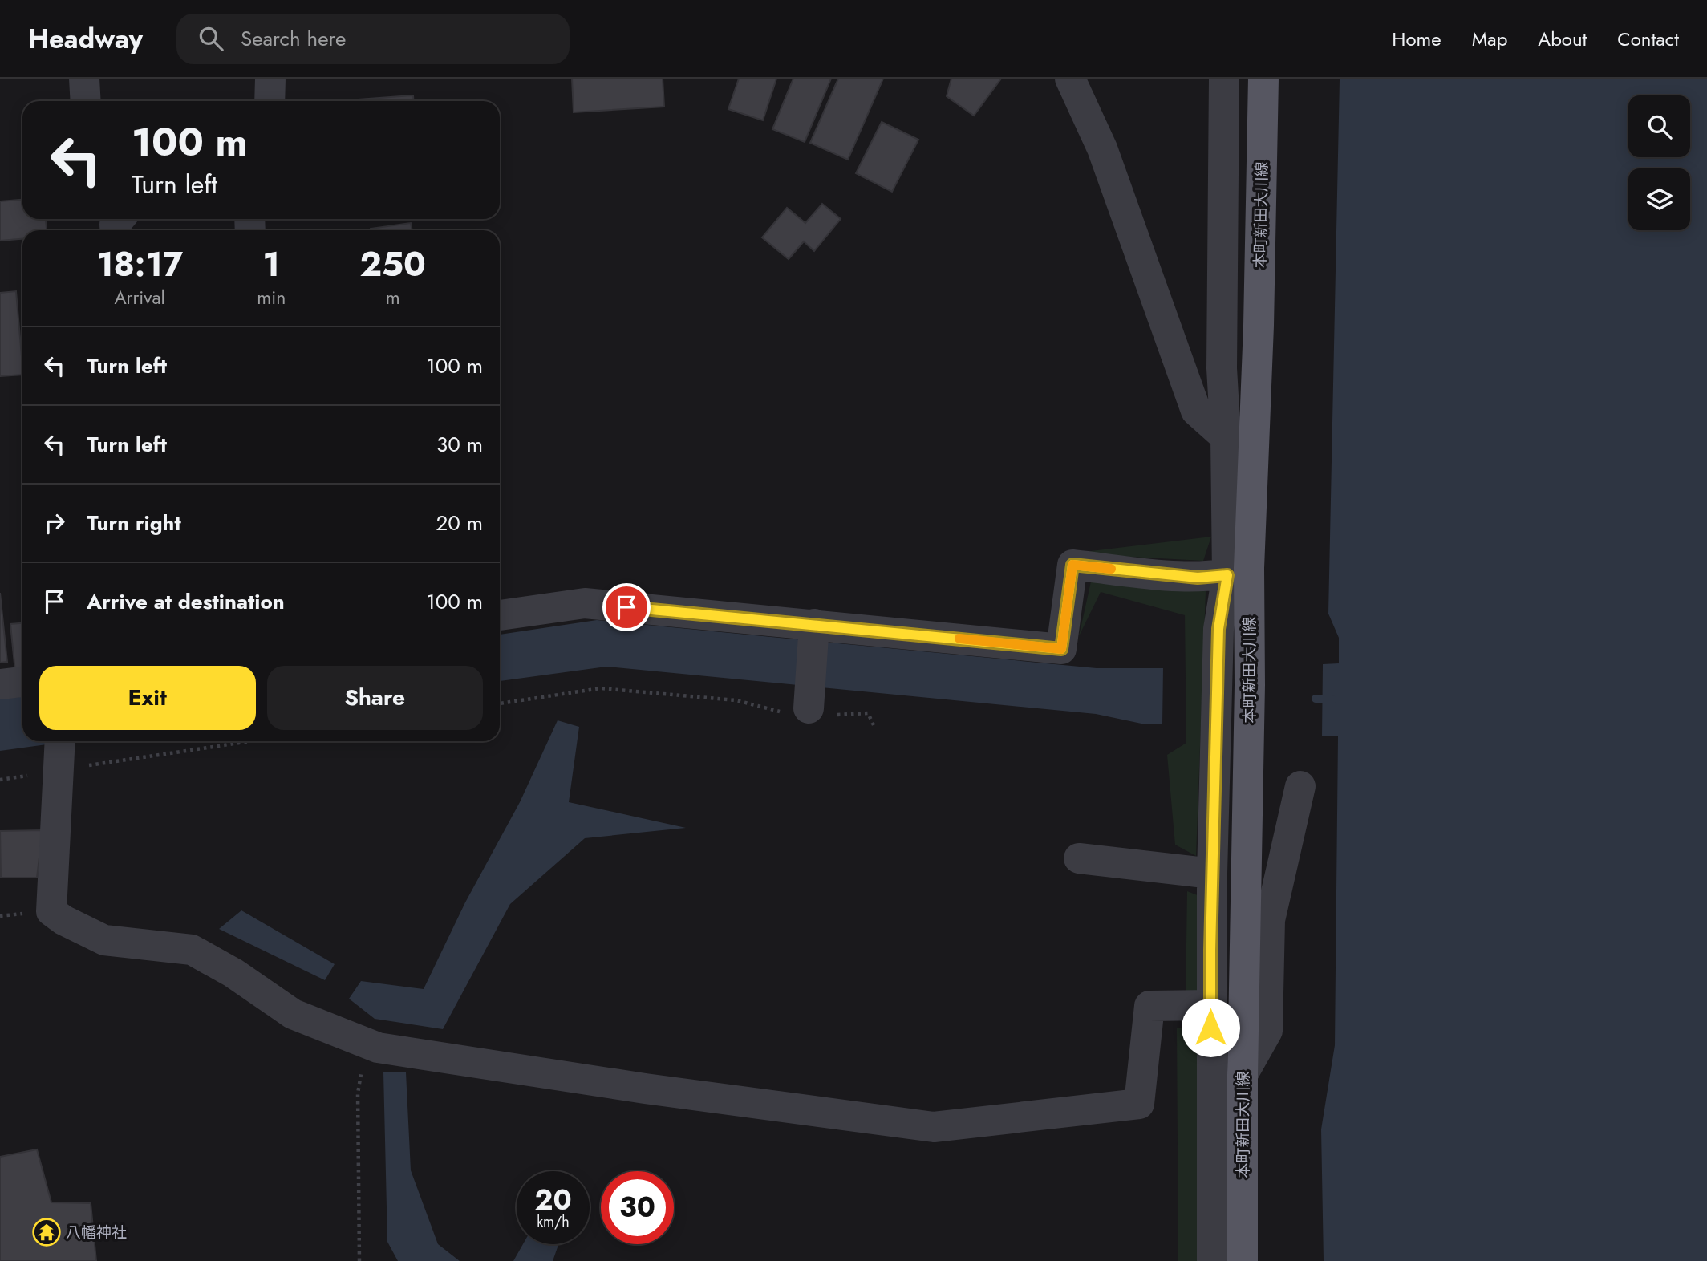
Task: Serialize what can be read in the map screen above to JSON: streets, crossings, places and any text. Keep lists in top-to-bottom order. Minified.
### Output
{"streets":{"main road":["本町新田大川線"]},"places":{"temple":["八幡神社"]},"page":{"header":"Headway","search":"Search here","nav":["Home","Map","About","Contact"],"turn":["100 m","Turn left"],"eta":["18:17","Arrival","1","min","250","m"],"list":[{"name":"Turn left","value":"100 m"},{"name":"Turn left","value":"30 m"},{"name":"Turn right","value":"20 m"},{"name":"Arrive at destination","value":"100 m"}],"buttons":["Exit","Share"],"speed":"20 km/h","limit":"30"}}
